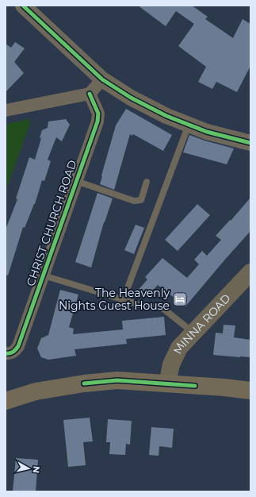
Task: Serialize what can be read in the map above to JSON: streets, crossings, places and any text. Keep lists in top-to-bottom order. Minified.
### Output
{"streets":{"main road":["MINNA ROAD"],"street":["CHRIST CHURCH ROAD"]},"places":{"hotel":["The Heavenly Nights Guest House"]},"north":"right"}
